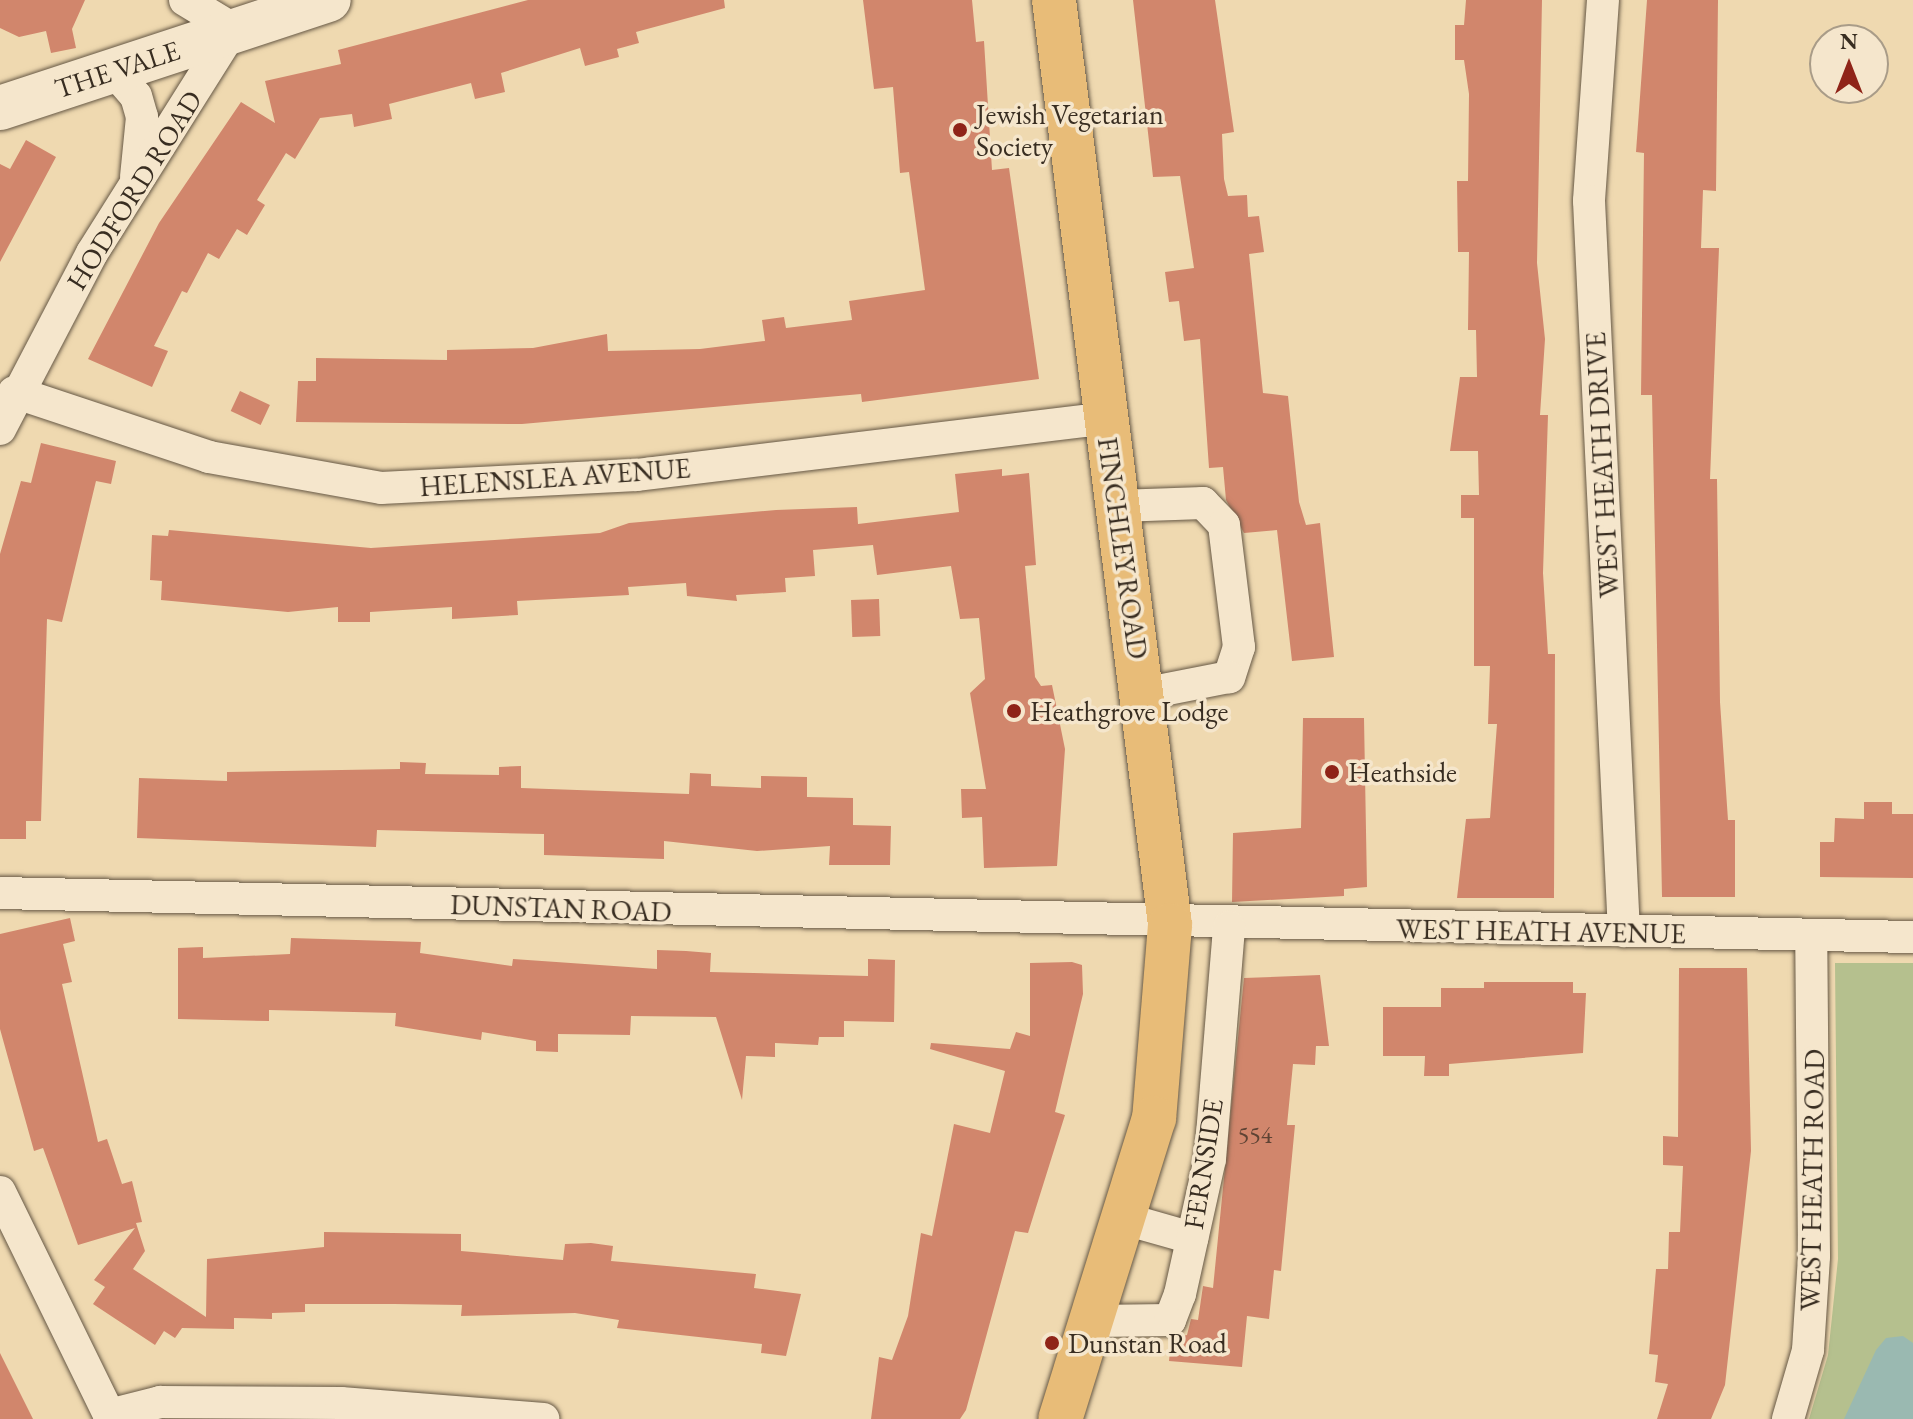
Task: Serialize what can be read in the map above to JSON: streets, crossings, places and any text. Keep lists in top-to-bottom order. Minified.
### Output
{"streets":{"main road":["FINCHLEY ROAD"],"street":["THE VALE","HODFORD ROAD","WEST HEATH DRIVE","HELENSLEA AVENUE","DUNSTAN ROAD","WEST HEATH AVENUE","FERNSIDE","WEST HEATH ROAD"]},"crossings":[["THE VALE","HODFORD ROAD"],["HODFORD ROAD","HELENSLEA AVENUE"],["WEST HEATH DRIVE","WEST HEATH AVENUE"],["HELENSLEA AVENUE","FINCHLEY ROAD"],["FINCHLEY ROAD","DUNSTAN ROAD"],["FINCHLEY ROAD","WEST HEATH AVENUE"],["FINCHLEY ROAD","FERNSIDE"],["DUNSTAN ROAD","WEST HEATH AVENUE"],["WEST HEATH AVENUE","FERNSIDE"],["WEST HEATH AVENUE","WEST HEATH ROAD"]],"places":["Jewish Vegetarian Society","Heathgrove Lodge","Heathside","Dunstan Road"],"house_numbers":["554"],"north":"top"}
